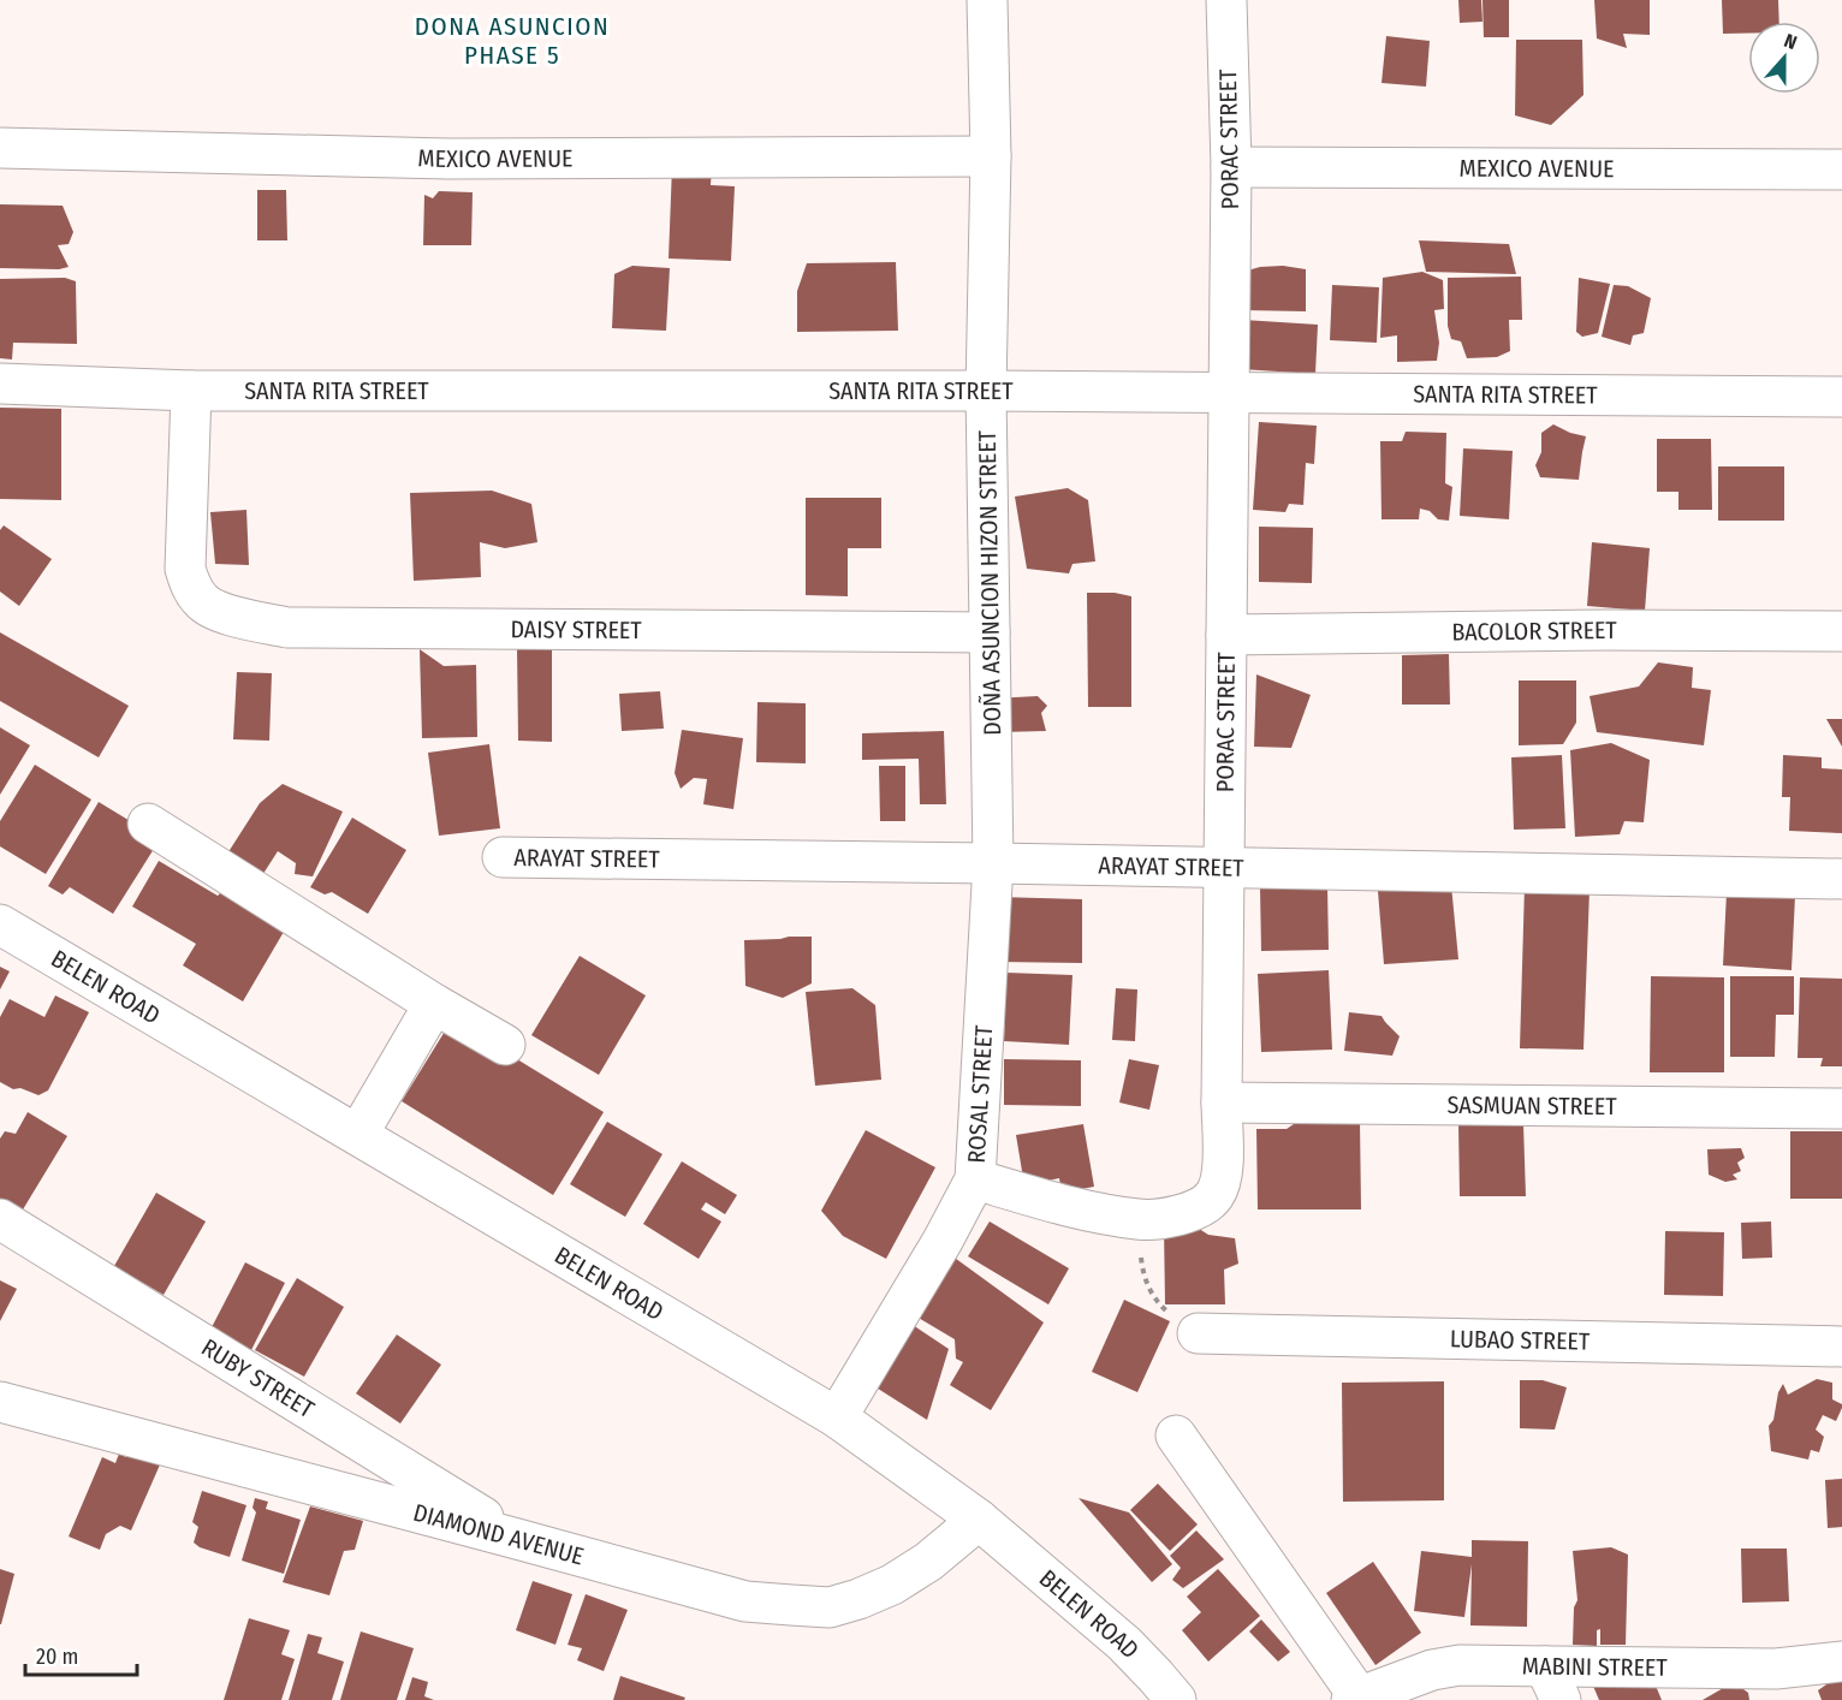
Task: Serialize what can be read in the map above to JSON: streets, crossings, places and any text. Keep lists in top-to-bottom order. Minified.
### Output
{"streets":{"street":["PORAC STREET","MEXICO AVENUE","SANTA RITA STREET","DOÑA ASUNCION HIZON STREET","DAISY STREET","BACOLOR STREET","ARAYAT STREET","BELEN ROAD","ROSAL STREET","SASMUAN STREET","LUBAO STREET","RUBY STREET","DIAMOND AVENUE","MABINI STREET"]},"crossings":[["PORAC STREET","MEXICO AVENUE"],["PORAC STREET","SANTA RITA STREET"],["PORAC STREET","BACOLOR STREET"],["PORAC STREET","ARAYAT STREET"],["PORAC STREET","ROSAL STREET"],["PORAC STREET","SASMUAN STREET"],["MEXICO AVENUE","DOÑA ASUNCION HIZON STREET"],["SANTA RITA STREET","DOÑA ASUNCION HIZON STREET"],["SANTA RITA STREET","DAISY STREET"],["DOÑA ASUNCION HIZON STREET","DAISY STREET"],["DOÑA ASUNCION HIZON STREET","ARAYAT STREET"],["DOÑA ASUNCION HIZON STREET","ROSAL STREET"],["ARAYAT STREET","ROSAL STREET"],["BELEN ROAD","ROSAL STREET"],["BELEN ROAD","DIAMOND AVENUE"],["RUBY STREET","DIAMOND AVENUE"]],"districts":["DONA ASUNCION PHASE 5"],"scale_bar":"20 m","north":"top"}
